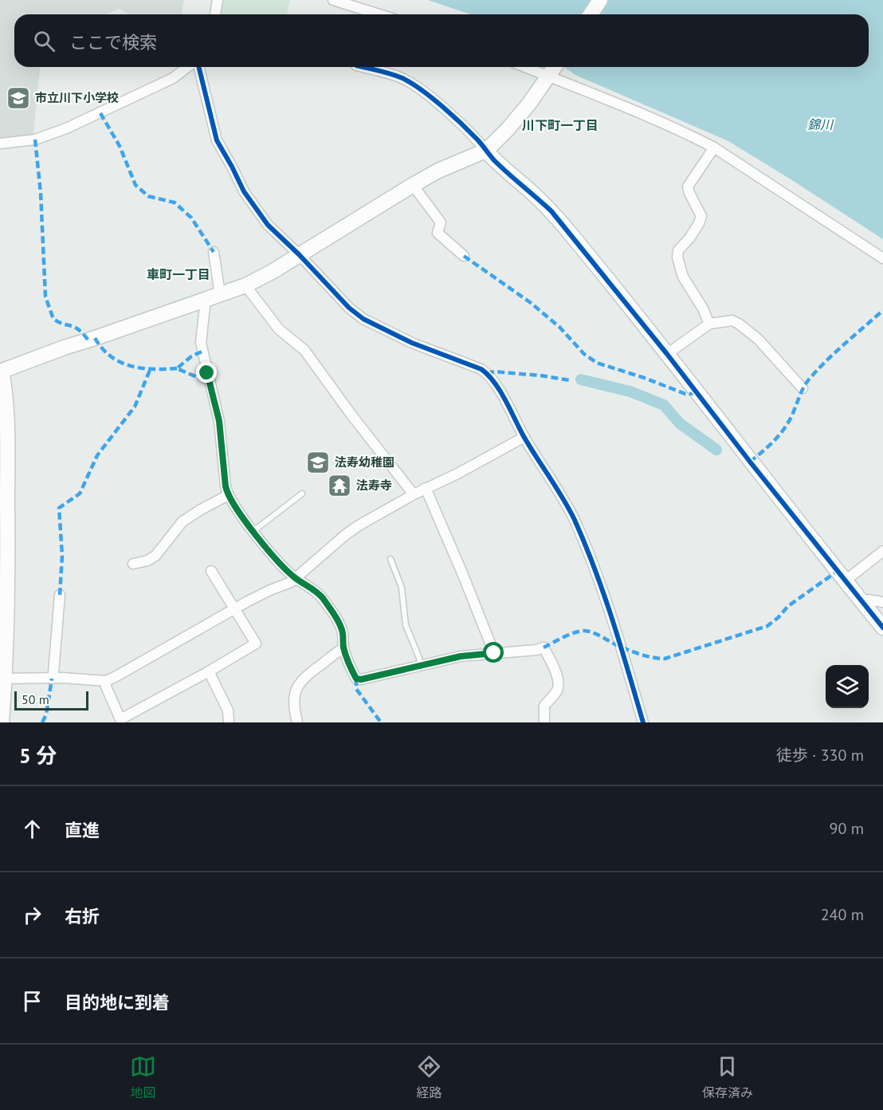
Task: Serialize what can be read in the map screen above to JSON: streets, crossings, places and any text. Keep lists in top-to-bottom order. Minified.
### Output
{"districts":["川下町一丁目","車町一丁目"],"water":["錦川"],"places":{"school or university":["市立川下小学校","法寿幼稚園"],"temple":["法寿寺"]},"scale_bar":"50 m","page":{"search":"ここで検索","scale":"50 m","heading":["5 分","徒歩 · 330 m"],"list":[["直進","90 m"],["右折","240 m"],"目的地に到着"],"nav":["地図","経路","保存済み"]}}
